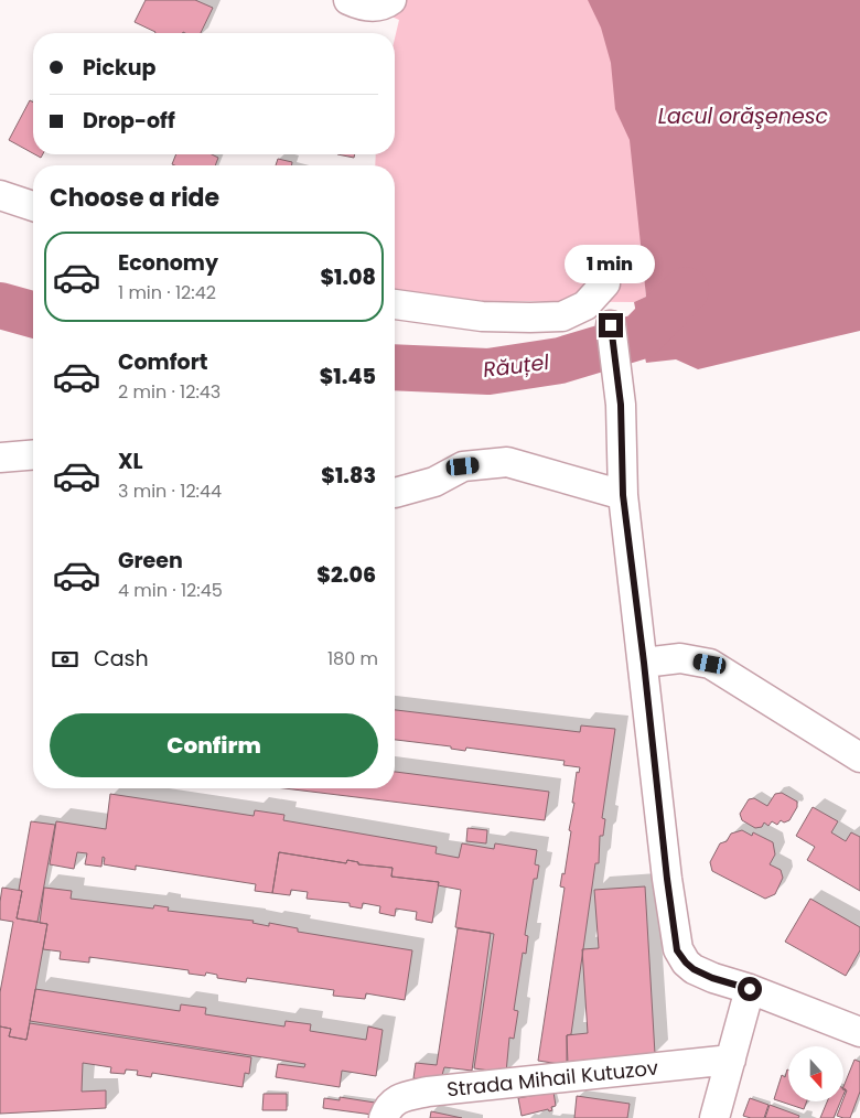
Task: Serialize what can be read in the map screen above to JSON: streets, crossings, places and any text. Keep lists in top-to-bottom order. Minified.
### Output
{"streets":{"street":["Strada Mihail Kutuzov"]},"water":["Lacul orăşenesc","Răuțel"],"north":"bottom","page":{"banner":["Pickup","Drop-off"],"heading":"Choose a ride","list":[{"name":"Economy","note":"1 min · 12:42","value":"$1.08"},{"name":"Comfort","note":"2 min · 12:43","value":"$1.45"},{"name":"XL","note":"3 min · 12:44","value":"$1.83"},{"name":"Green","note":"4 min · 12:45","value":"$2.06"}],"bubble":"1 min","pay":["Cash","180 m"],"buttons":"Confirm"}}
